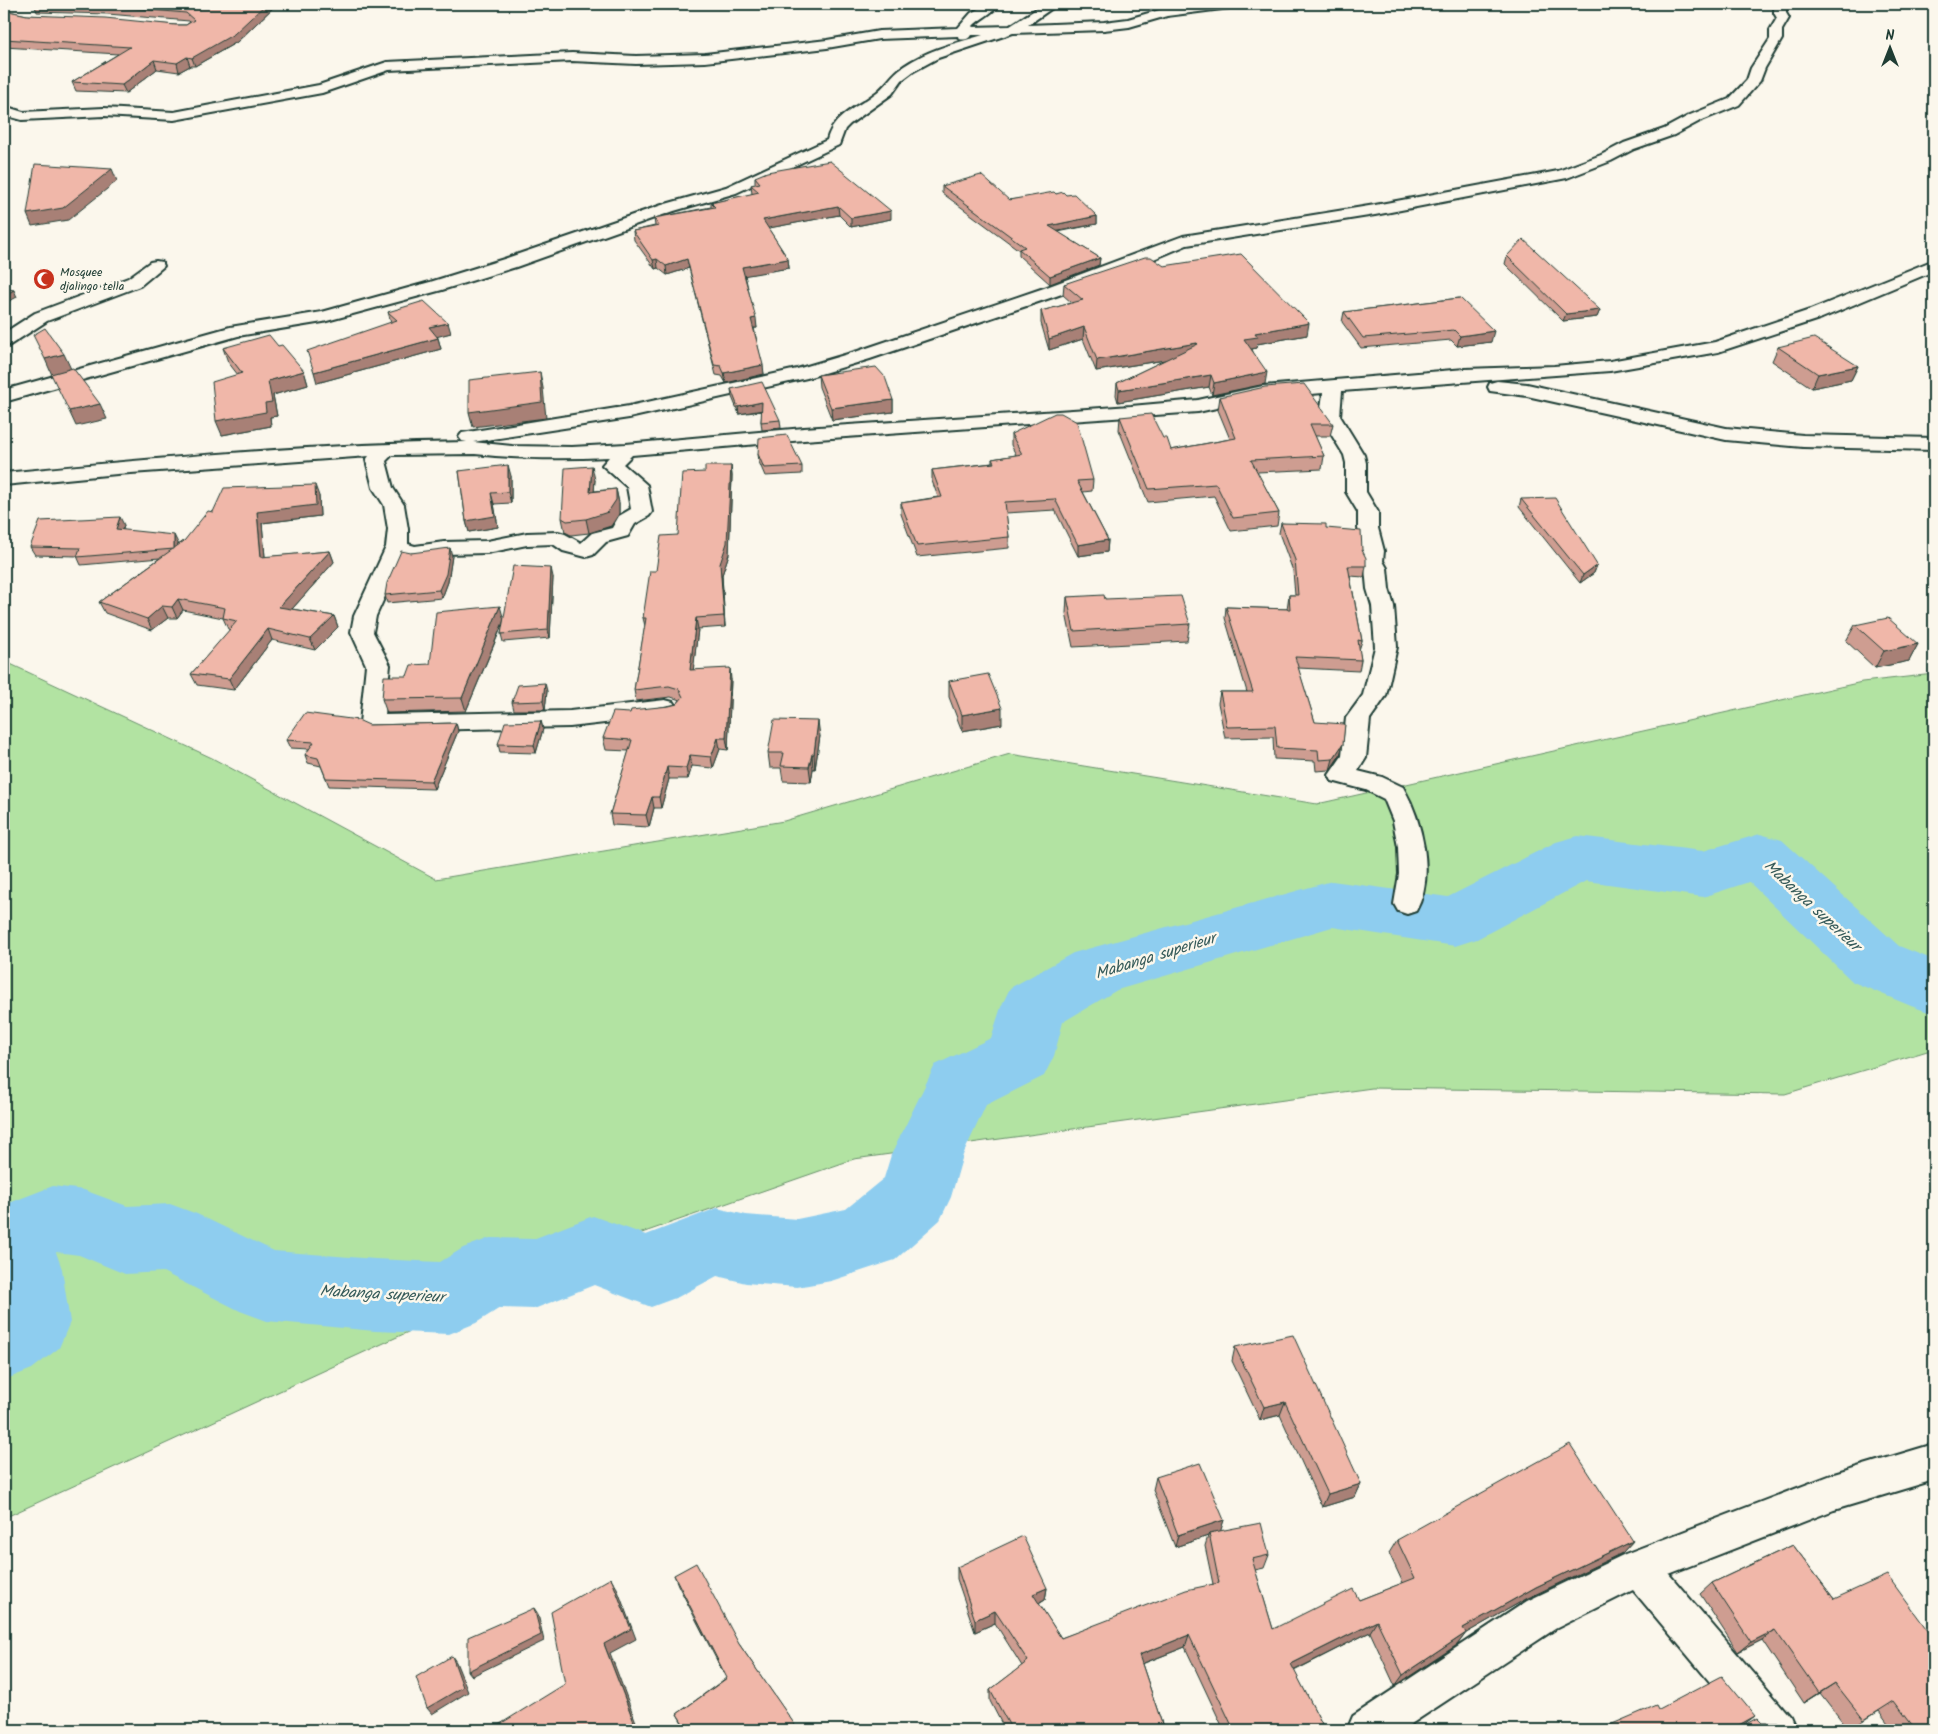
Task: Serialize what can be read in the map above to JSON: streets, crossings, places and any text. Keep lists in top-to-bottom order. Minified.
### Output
{"water":["Mabanga superieur"],"places":{"mosque":["Mosquee djalingo tella"]},"north":"top"}
